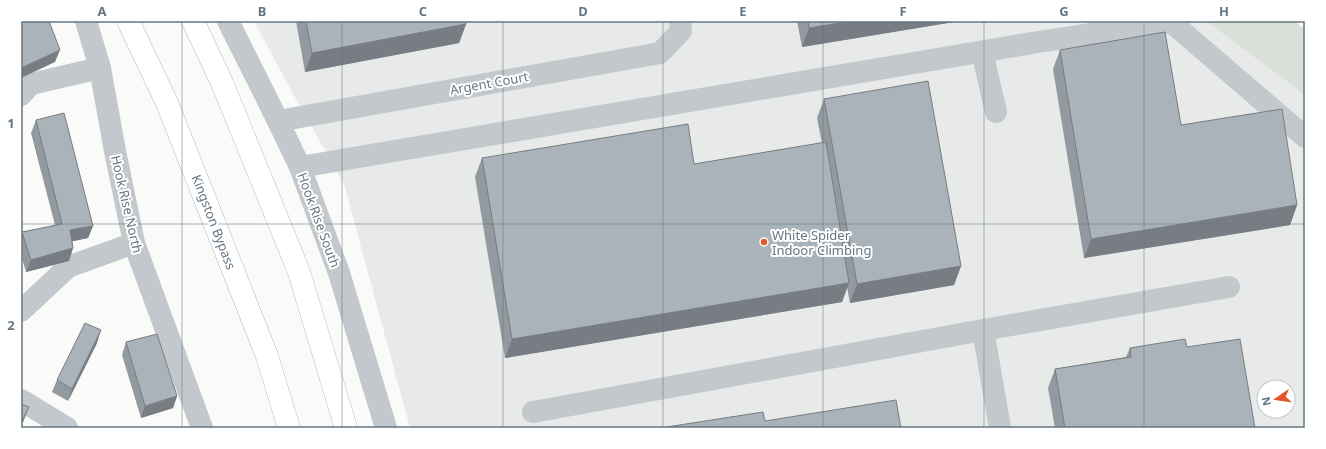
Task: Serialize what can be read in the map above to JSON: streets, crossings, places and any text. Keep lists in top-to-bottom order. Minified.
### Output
{"streets":{"highway":["Kingston Bypass"],"street":["Argent Court","Hook Rise North","Hook Rise South"]},"crossings":[["Argent Court","Hook Rise South"]],"places":["White Spider Indoor Climbing"],"north":"left","grid":{"columns":["A","B","C","D","E","F","G","H"],"rows":["1","2"]}}
